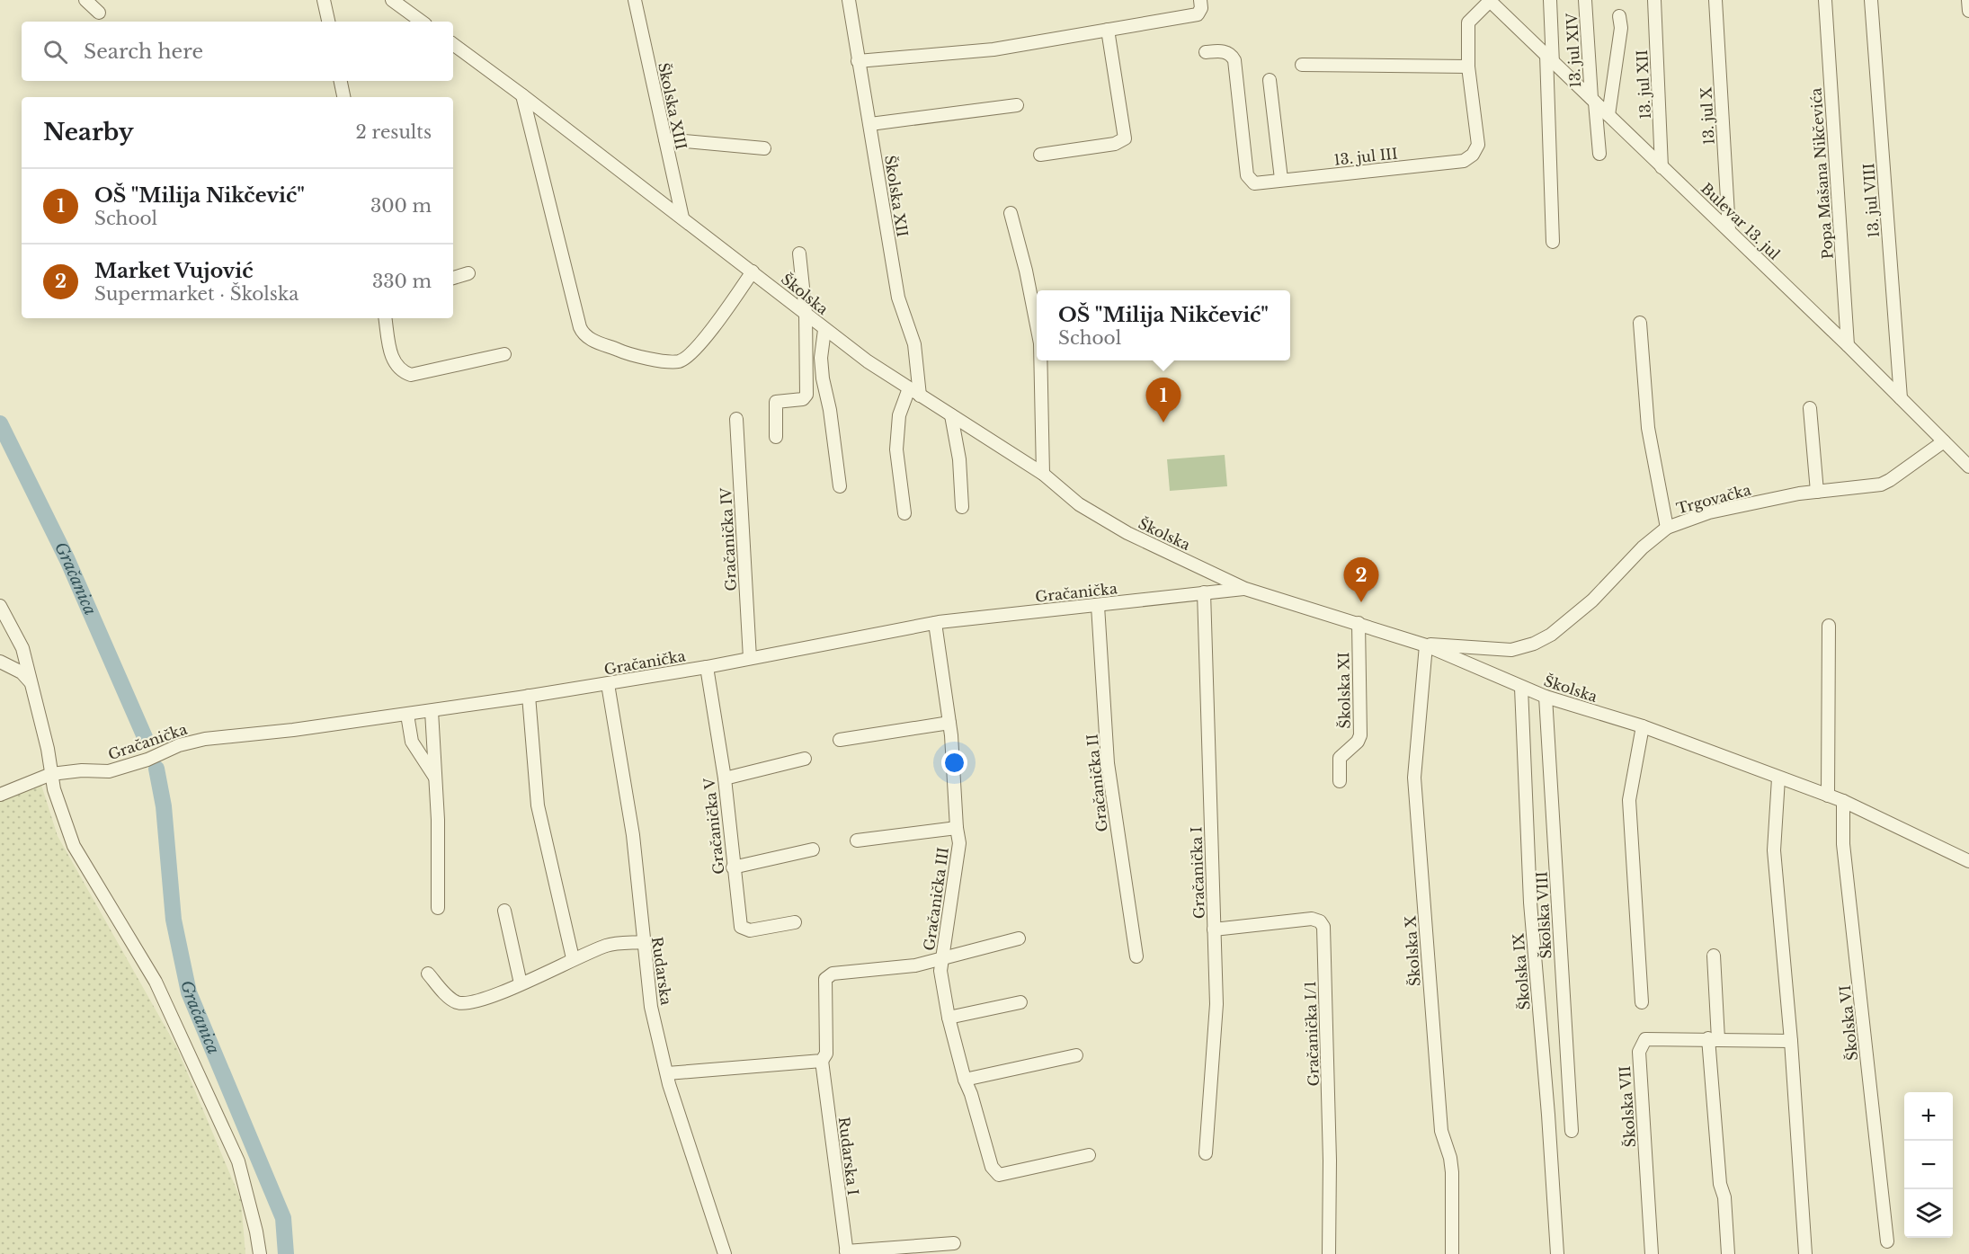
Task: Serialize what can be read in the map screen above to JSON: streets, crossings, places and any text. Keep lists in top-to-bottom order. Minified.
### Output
{"streets":{"street":["13. jul XIV","13. jul XII","Školska XIII","13. jul X","13. jul III","Popa Mašana Nikčevića","Školska XII","13. jul VIII","Bulevar 13. jul","Školska","Trgovačka","Gračanička IV","Gračanička","Školska XI","Gračanička II","Gračanička V","Gračanička I","Gračanička III","Školska VIII","Školska X","Rudarska","Školska IX","Školska VI","Gračanička I/1","Školska VII","Rudarska I"]},"crossings":[["13. jul XIV","Bulevar 13. jul"],["13. jul XII","Bulevar 13. jul"],["Školska XIII","Školska"],["13. jul X","Bulevar 13. jul"],["13. jul III","Bulevar 13. jul"],["Popa Mašana Nikčevića","Bulevar 13. jul"],["Školska XII","Školska"],["13. jul VIII","Bulevar 13. jul"],["Bulevar 13. jul","Trgovačka"],["Školska","Trgovačka"],["Školska","Gračanička"],["Školska","Školska XI"],["Školska","Školska VIII"],["Školska","Školska X"],["Školska","Školska IX"],["Školska","Školska VI"],["Trgovačka","Školska X"],["Gračanička IV","Gračanička"],["Gračanička","Gračanička II"],["Gračanička","Gračanička V"],["Gračanička","Gračanička I"],["Gračanička","Gračanička III"],["Gračanička","Rudarska"],["Gračanička I","Gračanička I/1"],["Gračanička III","Rudarska I"]],"water":["Gračanica"],"page":{"search":"Search here","heading":["Nearby","2 results"],"list":[{"mark":"1","name":"OŠ \"Milija Nikčević\"","note":"School","value":"300 m"},{"mark":"2","name":"Market Vujović","note":"Supermarket · Školska","value":"330 m"}],"popup":["OŠ \"Milija Nikčević\"","School"],"pins":["1","2"],"map_buttons":["+","−"]}}
